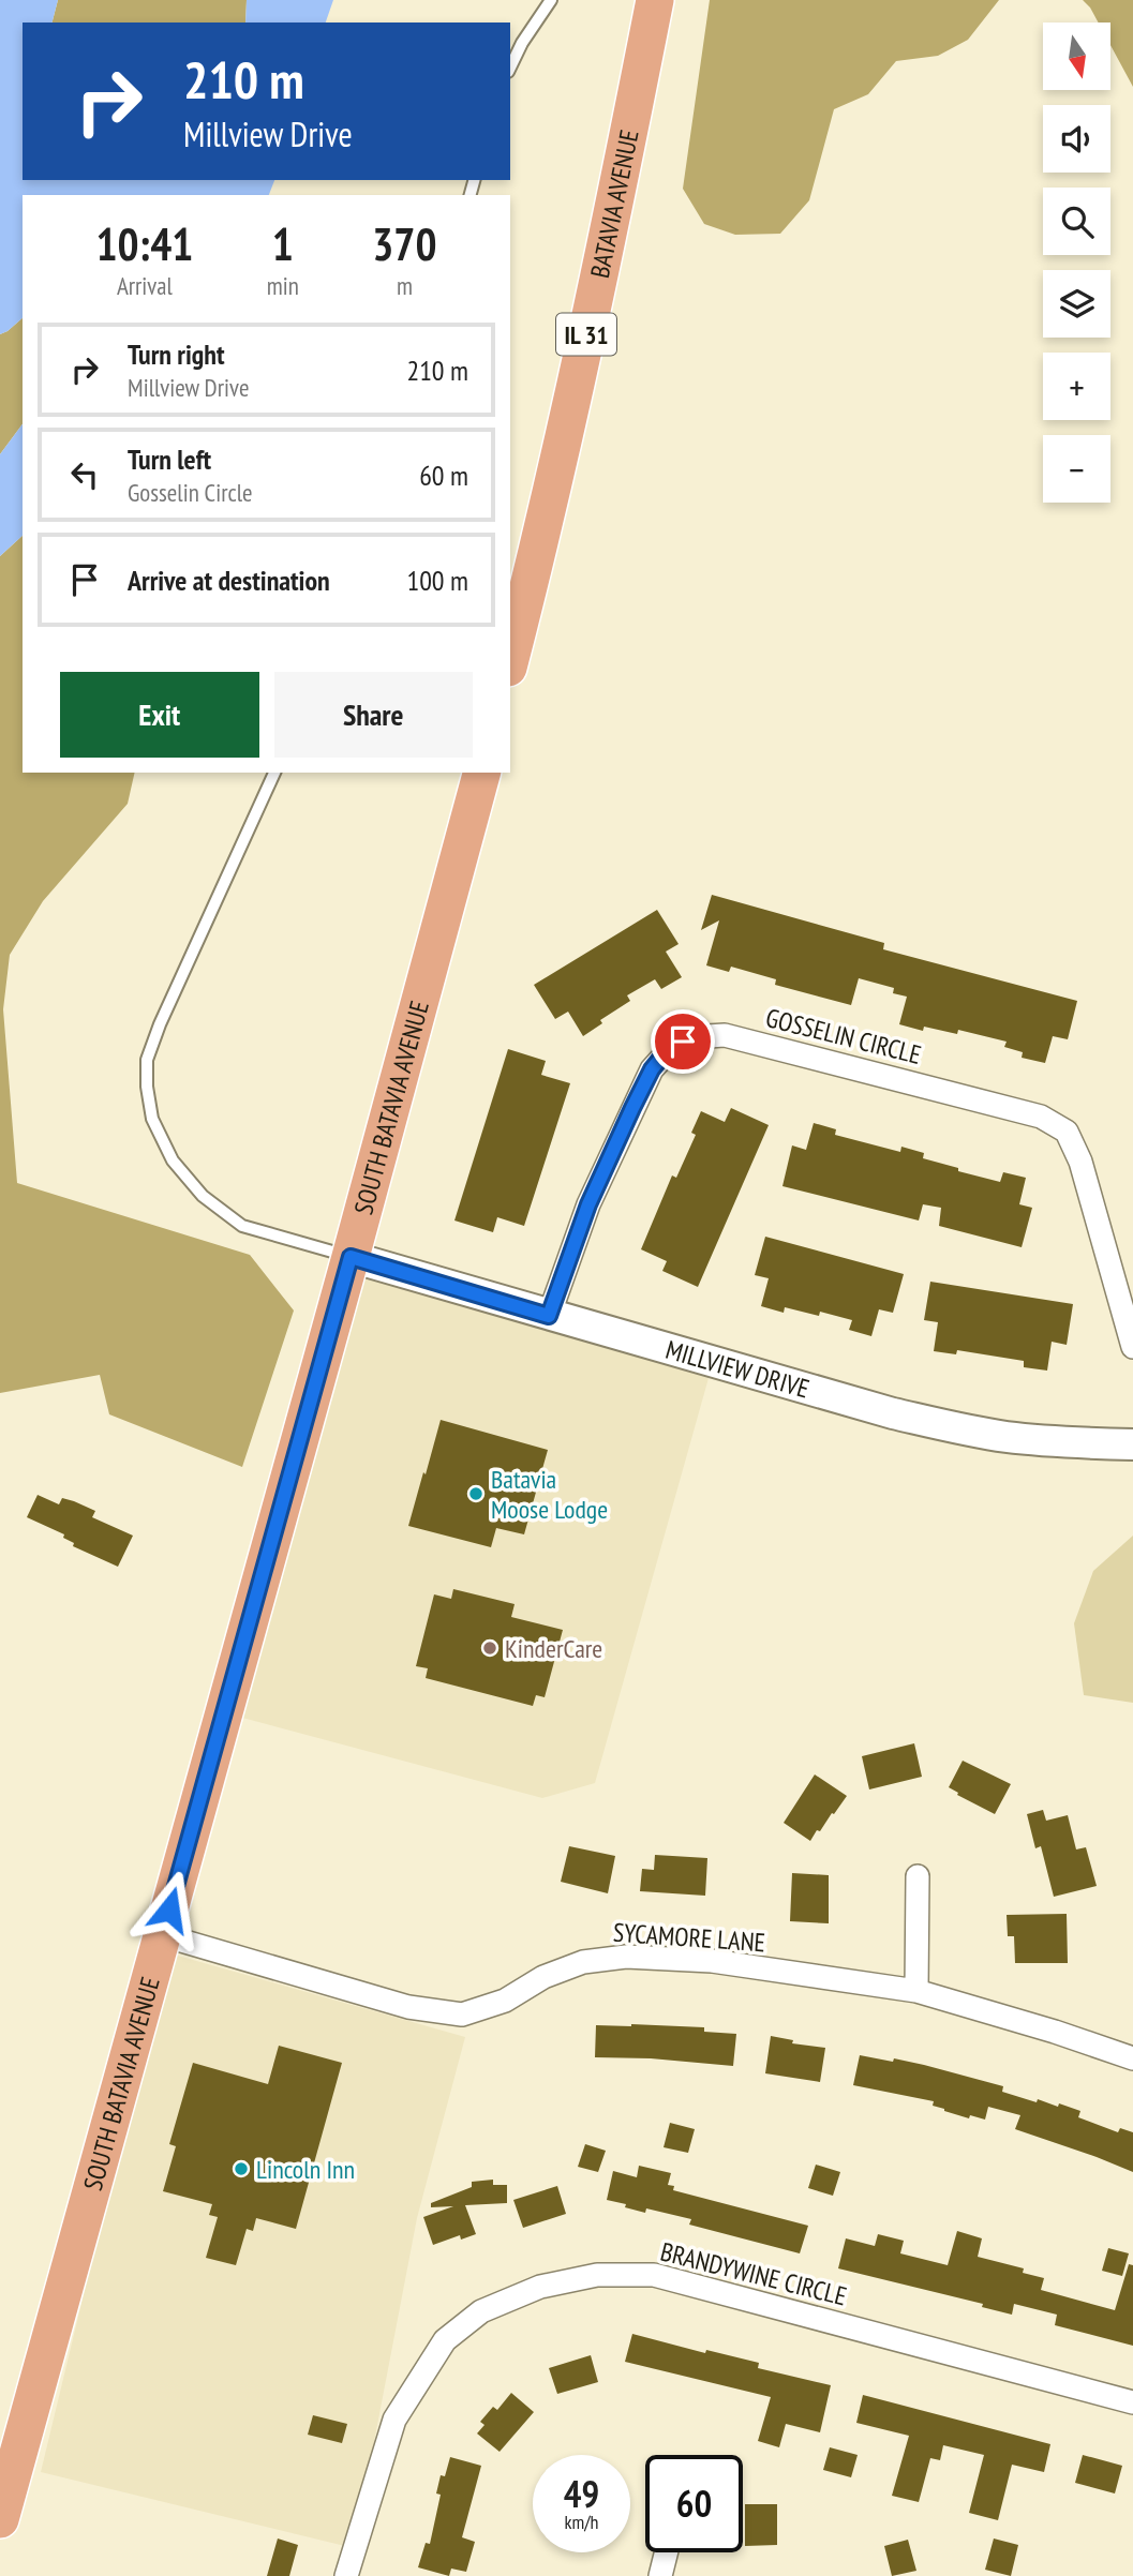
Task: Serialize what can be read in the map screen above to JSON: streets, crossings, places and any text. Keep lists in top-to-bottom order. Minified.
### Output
{"streets":{"main road":["BATAVIA AVENUE","IL 31","SOUTH BATAVIA AVENUE"],"street":["GOSSELIN CIRCLE","MILLVIEW DRIVE","SYCAMORE LANE","BRANDYWINE CIRCLE"]},"crossings":[["GOSSELIN CIRCLE","MILLVIEW DRIVE"],["SOUTH BATAVIA AVENUE","MILLVIEW DRIVE"],["SOUTH BATAVIA AVENUE","SYCAMORE LANE"]],"places":["Batavia Moose Lodge","KinderCare","Lincoln Inn"],"north":"bottom","page":{"map_buttons":["+","−"],"turn":["210 m","Millview Drive"],"eta":["10:41","Arrival","1","min","370","m"],"list":[{"name":"Turn right","note":"Millview Drive","value":"210 m"},{"name":"Turn left","note":"Gosselin Circle","value":"60 m"},{"name":"Arrive at destination","value":"100 m"}],"buttons":["Exit","Share"],"speed":"49 km/h","limit":"60"}}
